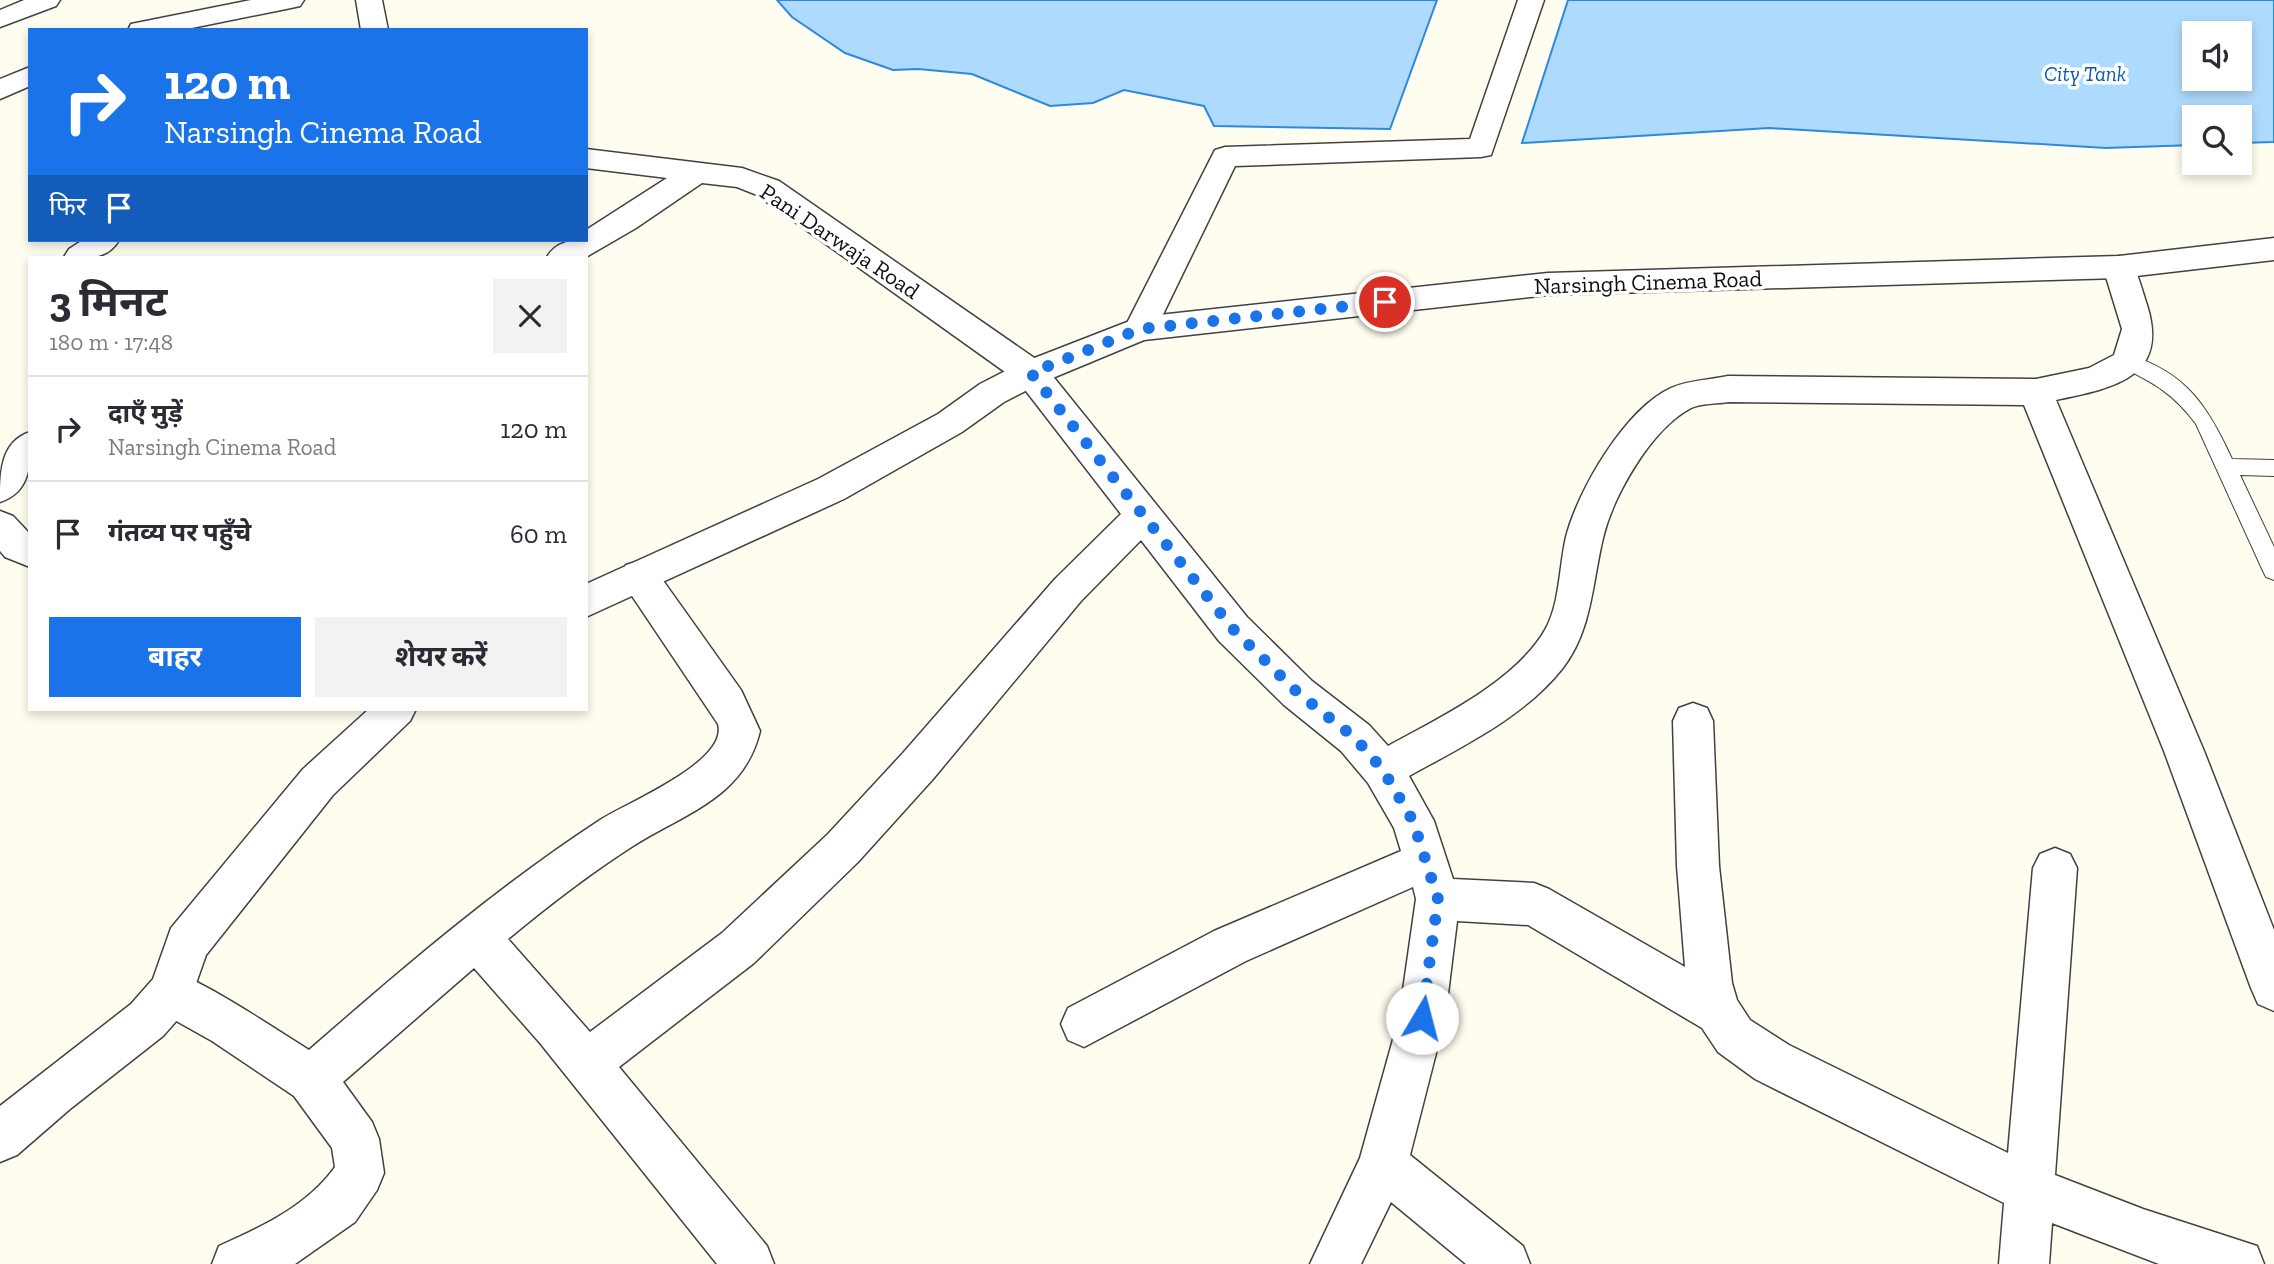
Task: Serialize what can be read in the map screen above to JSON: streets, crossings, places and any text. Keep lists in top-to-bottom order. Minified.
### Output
{"streets":{"street":["Pani Darwaja Road","Narsingh Cinema Road"]},"crossings":[["Pani Darwaja Road","Narsingh Cinema Road"]],"water":["City Tank"],"page":{"turn":["120 m","Narsingh Cinema Road"],"then":"फिर","heading":["3 मिनट","180 m · 17:48"],"list":[{"name":"दाएँ मुड़ें","note":"Narsingh Cinema Road","value":"120 m"},{"name":"गंतव्य पर पहुँचे","value":"60 m"}],"buttons":["बाहर","शेयर करें"]}}
